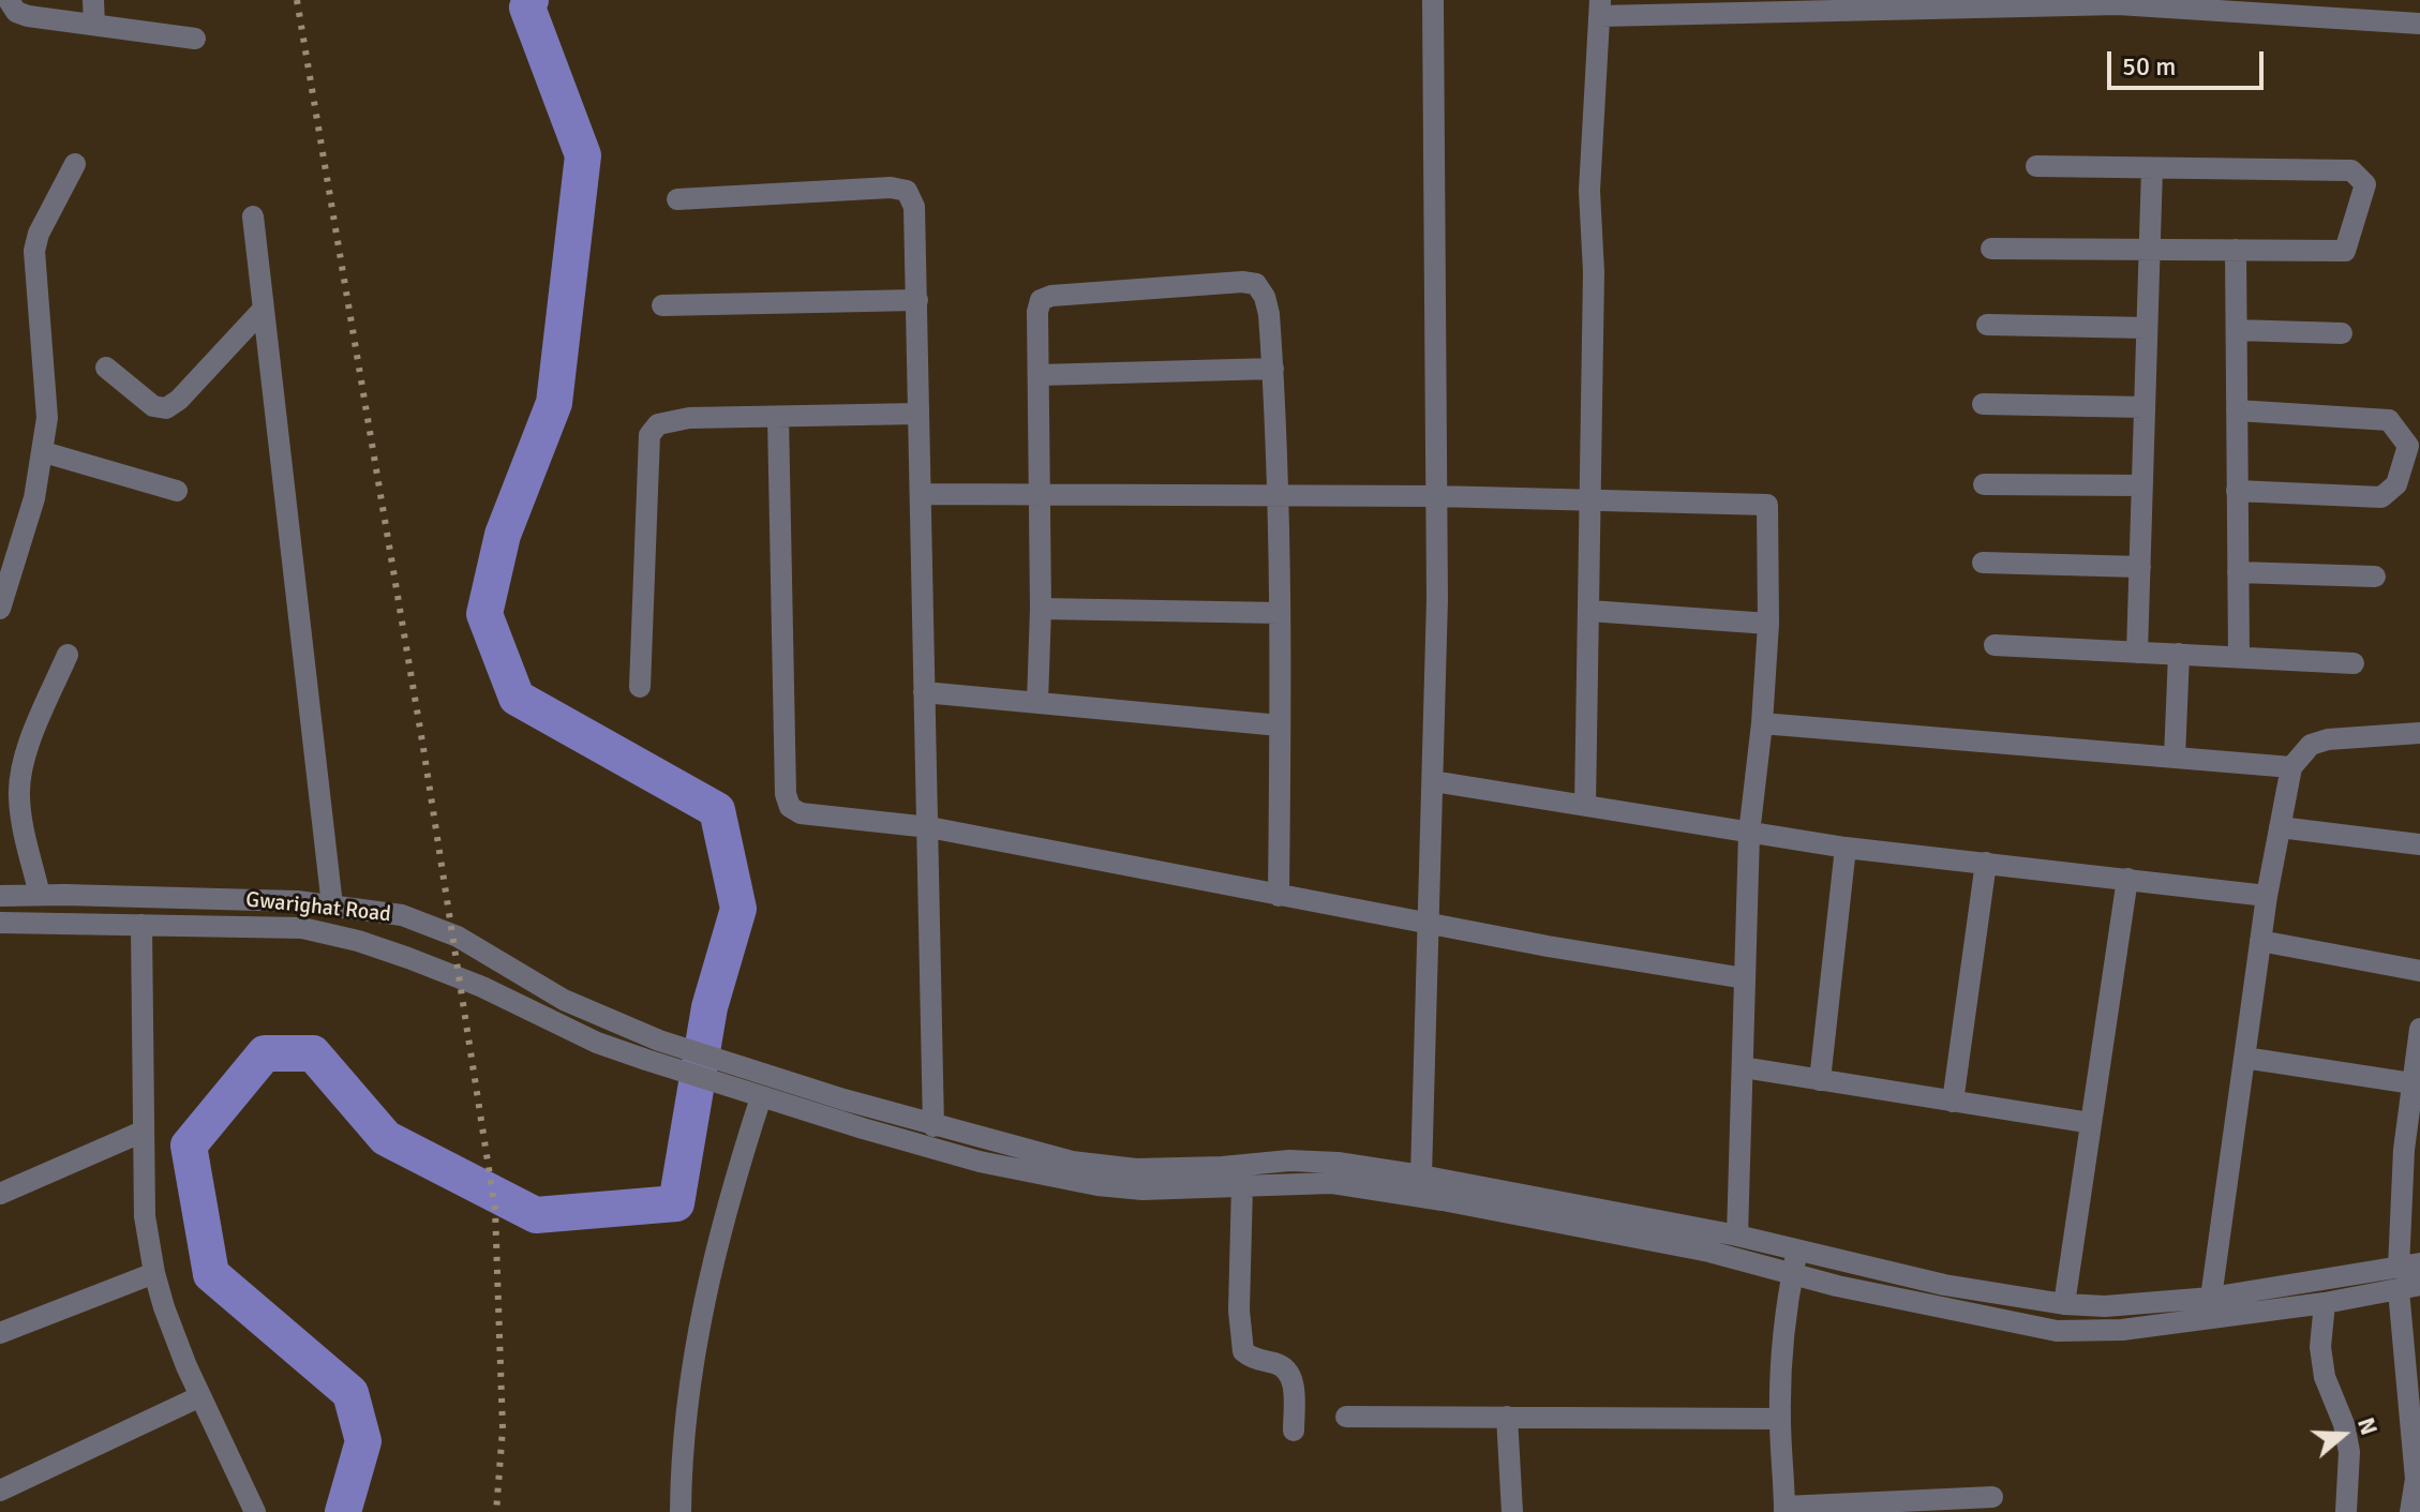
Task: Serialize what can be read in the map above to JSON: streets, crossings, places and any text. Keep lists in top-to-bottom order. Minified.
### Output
{"streets":{"street":["Gwarighat Road"]},"scale_bar":"50 m","north":"right"}
